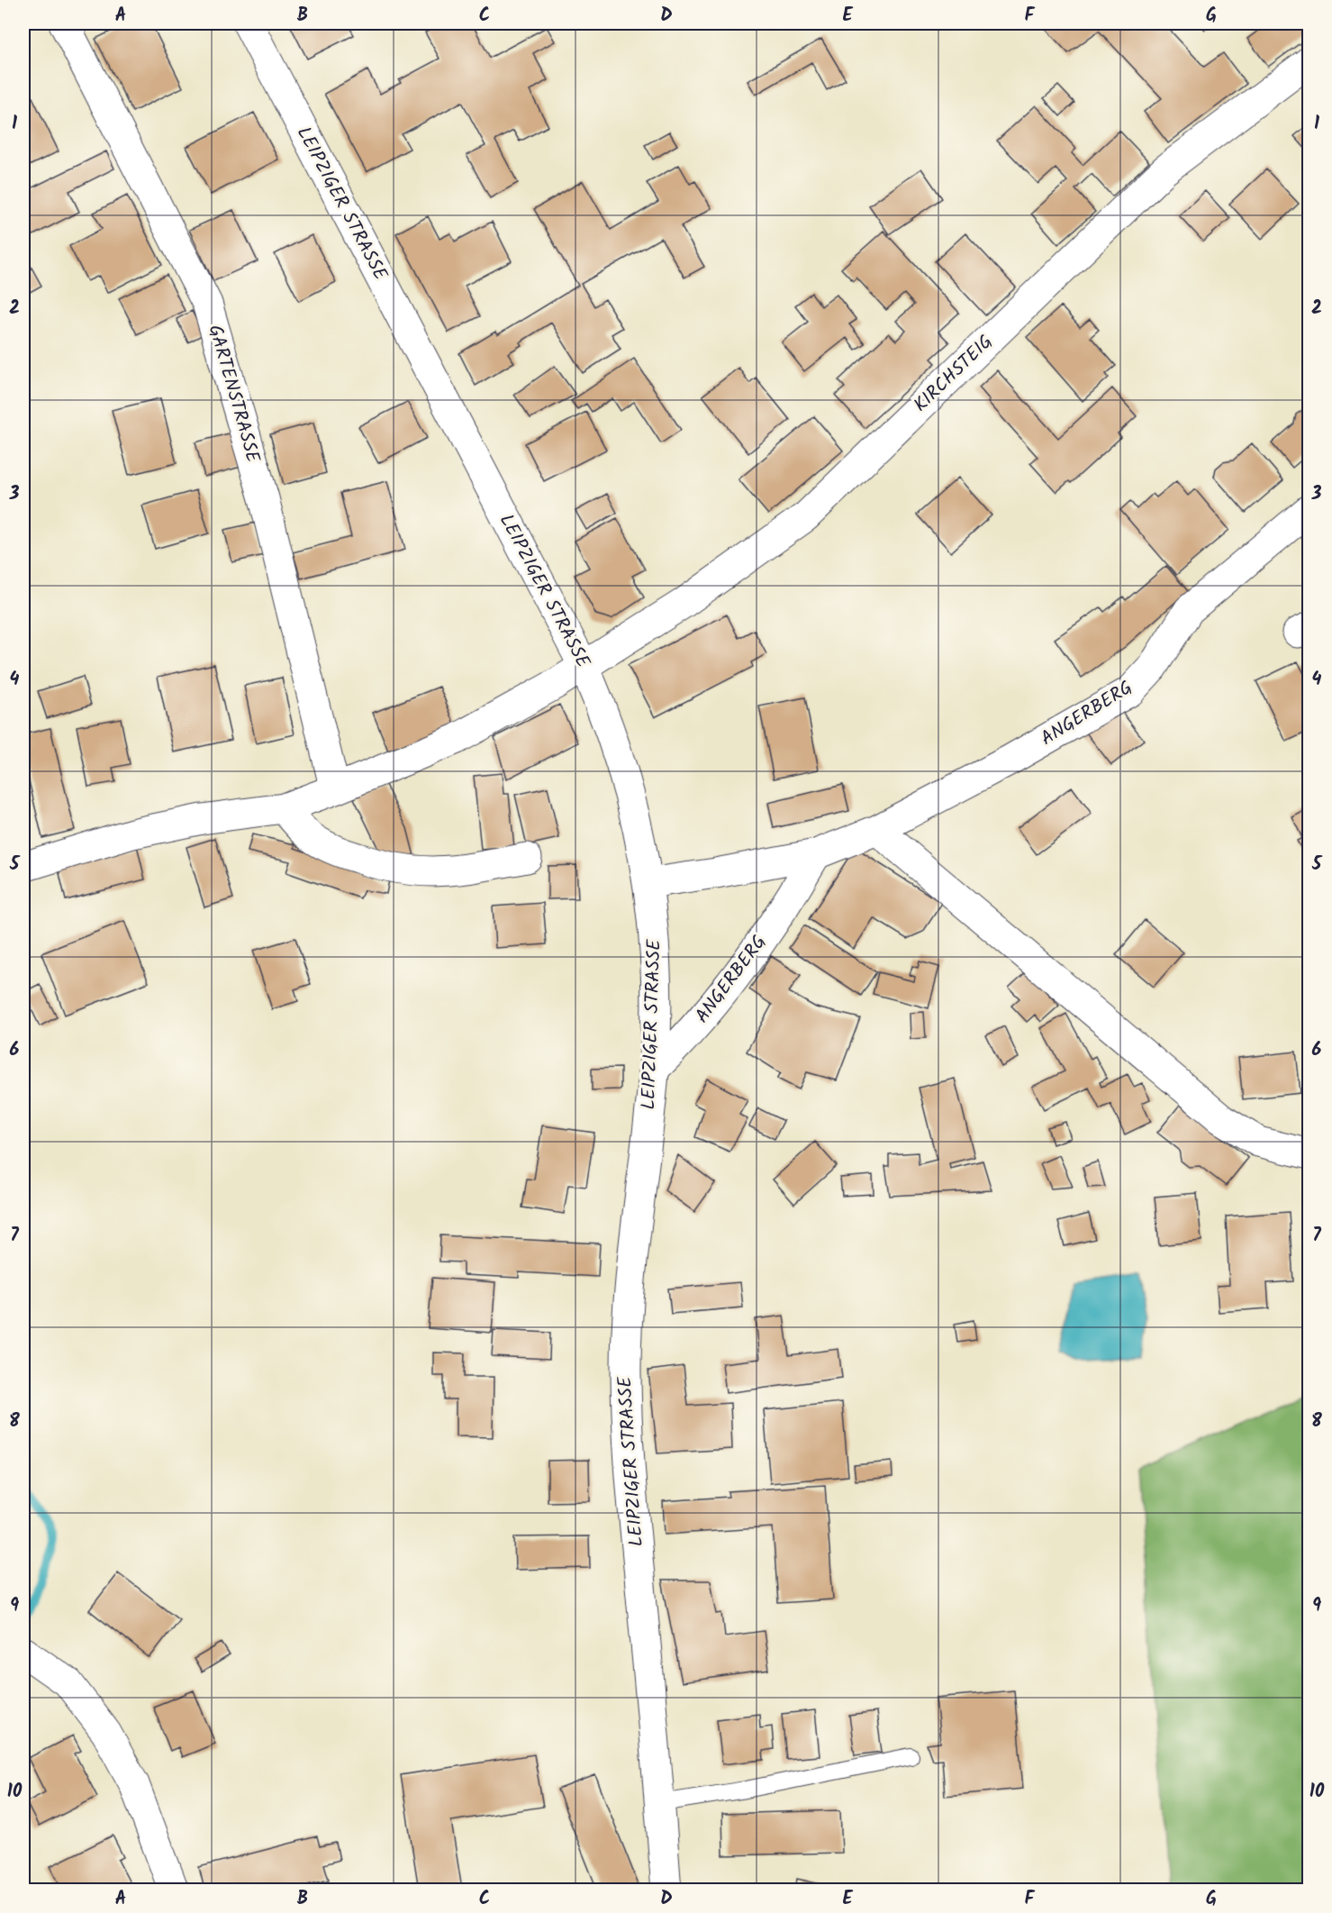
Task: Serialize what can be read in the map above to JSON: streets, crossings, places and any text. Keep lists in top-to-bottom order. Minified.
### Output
{"streets":{"street":["LEIPZIGER STRASSE","KIRCHSTEIG","GARTENSTRASSE","ANGERBERG"]},"crossings":[["LEIPZIGER STRASSE","KIRCHSTEIG"],["LEIPZIGER STRASSE","ANGERBERG"],["KIRCHSTEIG","GARTENSTRASSE"]],"grid":{"columns":["A","B","C","D","E","F","G"],"rows":["1","2","3","4","5","6","7","8","9","10"]}}
